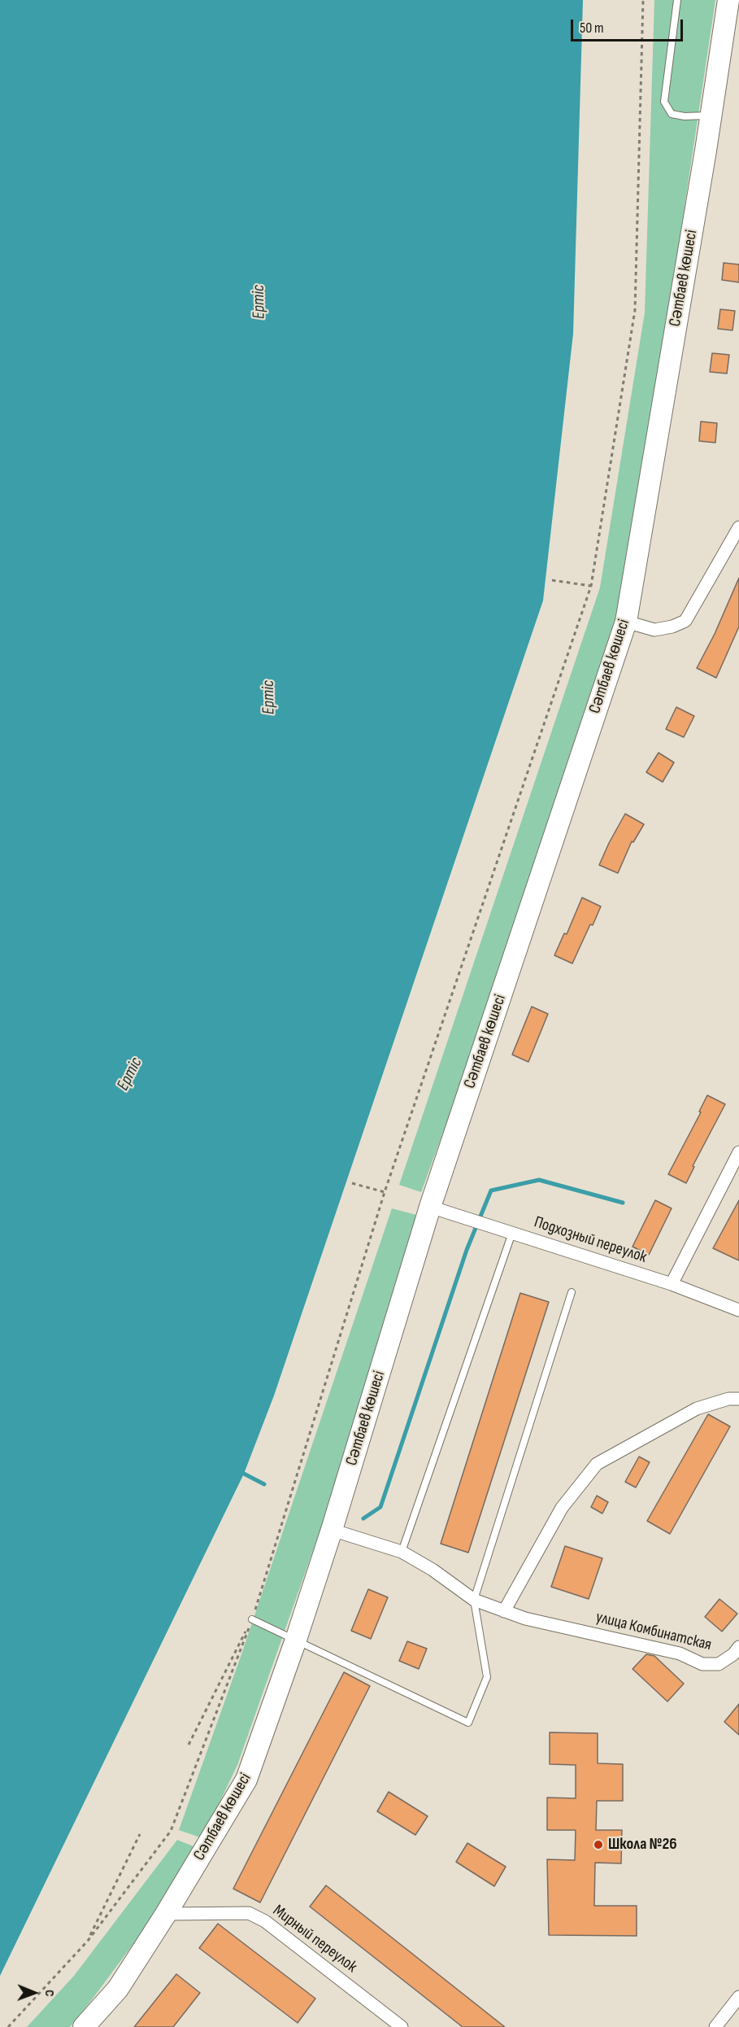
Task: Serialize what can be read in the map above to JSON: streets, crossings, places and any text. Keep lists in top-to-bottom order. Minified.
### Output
{"streets":{"main road":["Сәтбаев көшесі"],"street":["Подхозный переулок","улица Комбинатская","Мирный переулок"]},"crossings":[["Сәтбаев көшесі","Подхозный переулок"],["Сәтбаев көшесі","улица Комбинатская"],["Сәтбаев көшесі","Мирный переулок"]],"water":["Ертіс"],"places":["Школа №26"],"scale_bar":"50 m","north":"right"}
